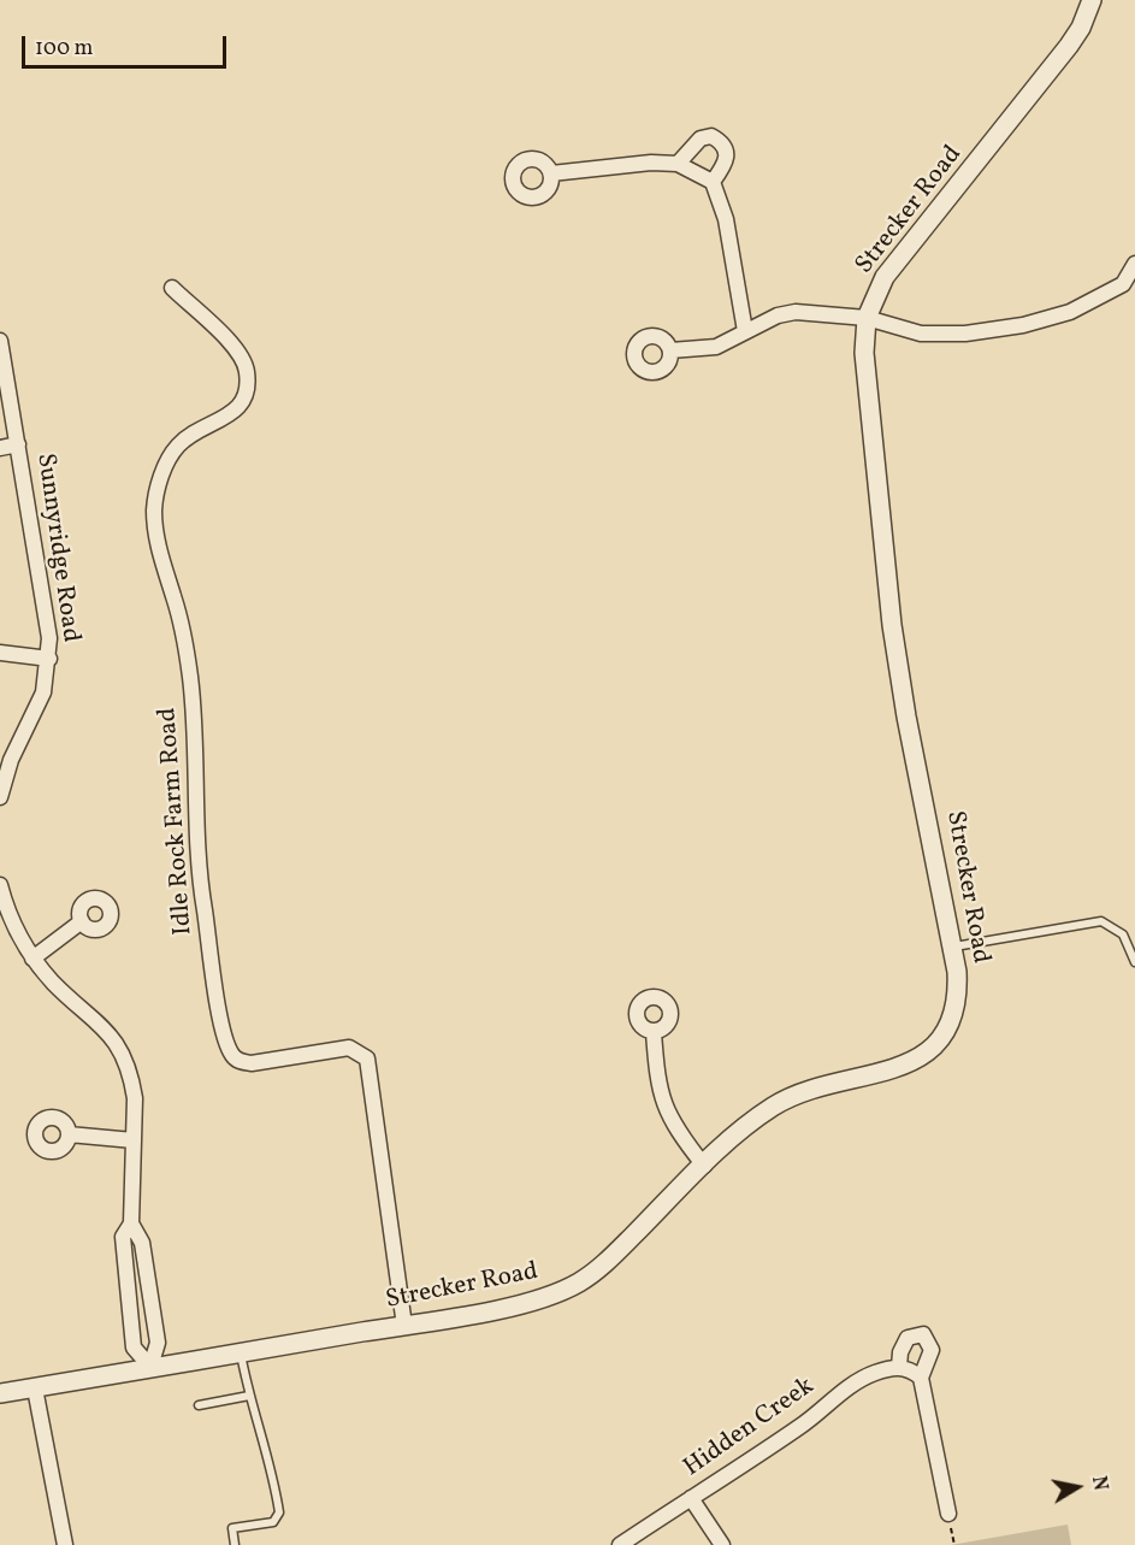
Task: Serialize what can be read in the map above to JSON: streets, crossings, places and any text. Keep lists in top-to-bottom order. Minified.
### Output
{"streets":{"street":["Strecker Road","Sunnyridge Road","Idle Rock Farm Road","Hidden Creek"]},"crossings":[["Strecker Road","Idle Rock Farm Road"]],"scale_bar":"100 m","north":"right"}
